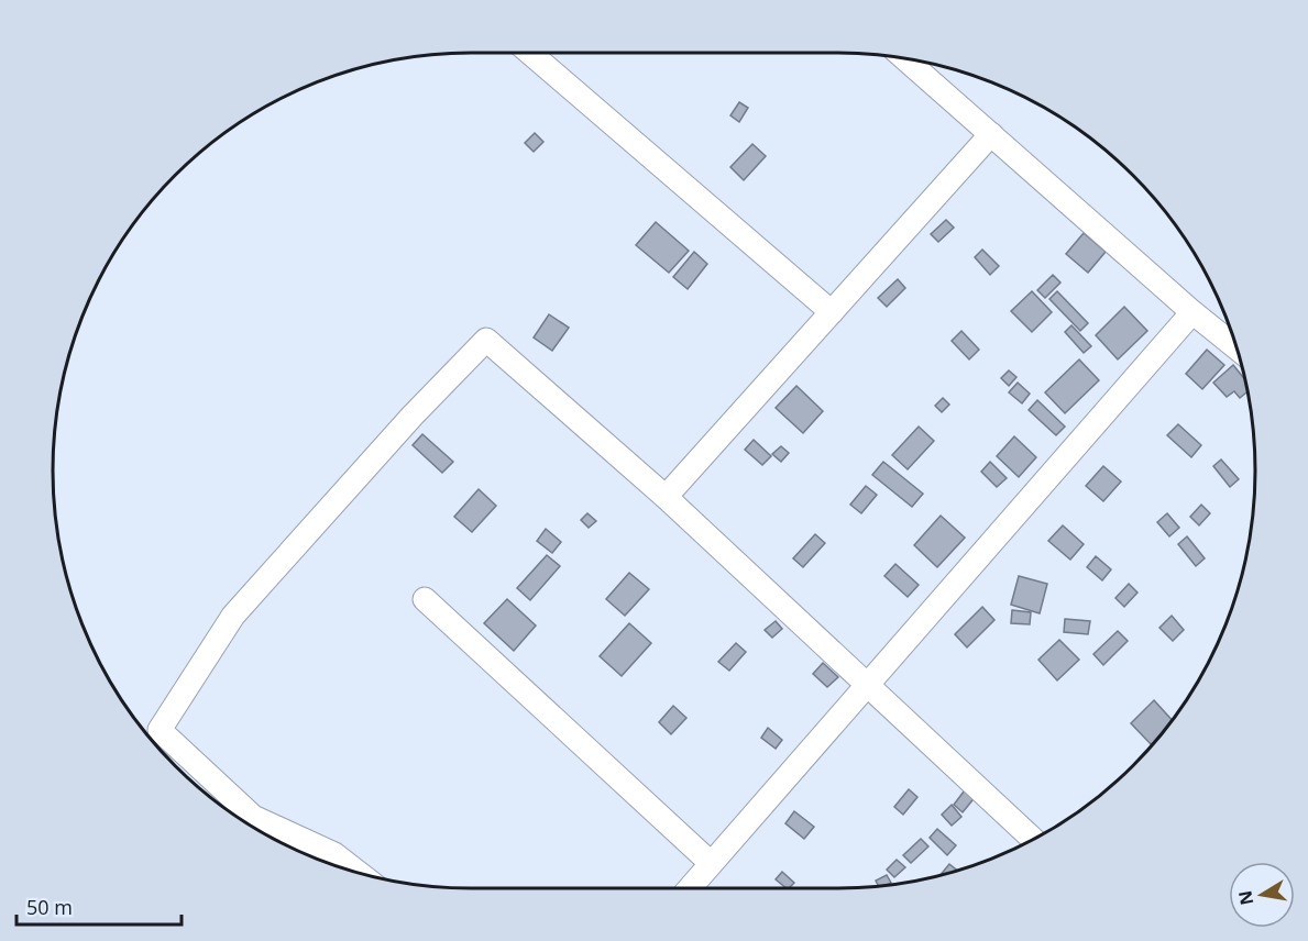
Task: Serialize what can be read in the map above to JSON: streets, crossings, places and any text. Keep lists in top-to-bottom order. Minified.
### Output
{"scale_bar":"50 m","north":"left"}
